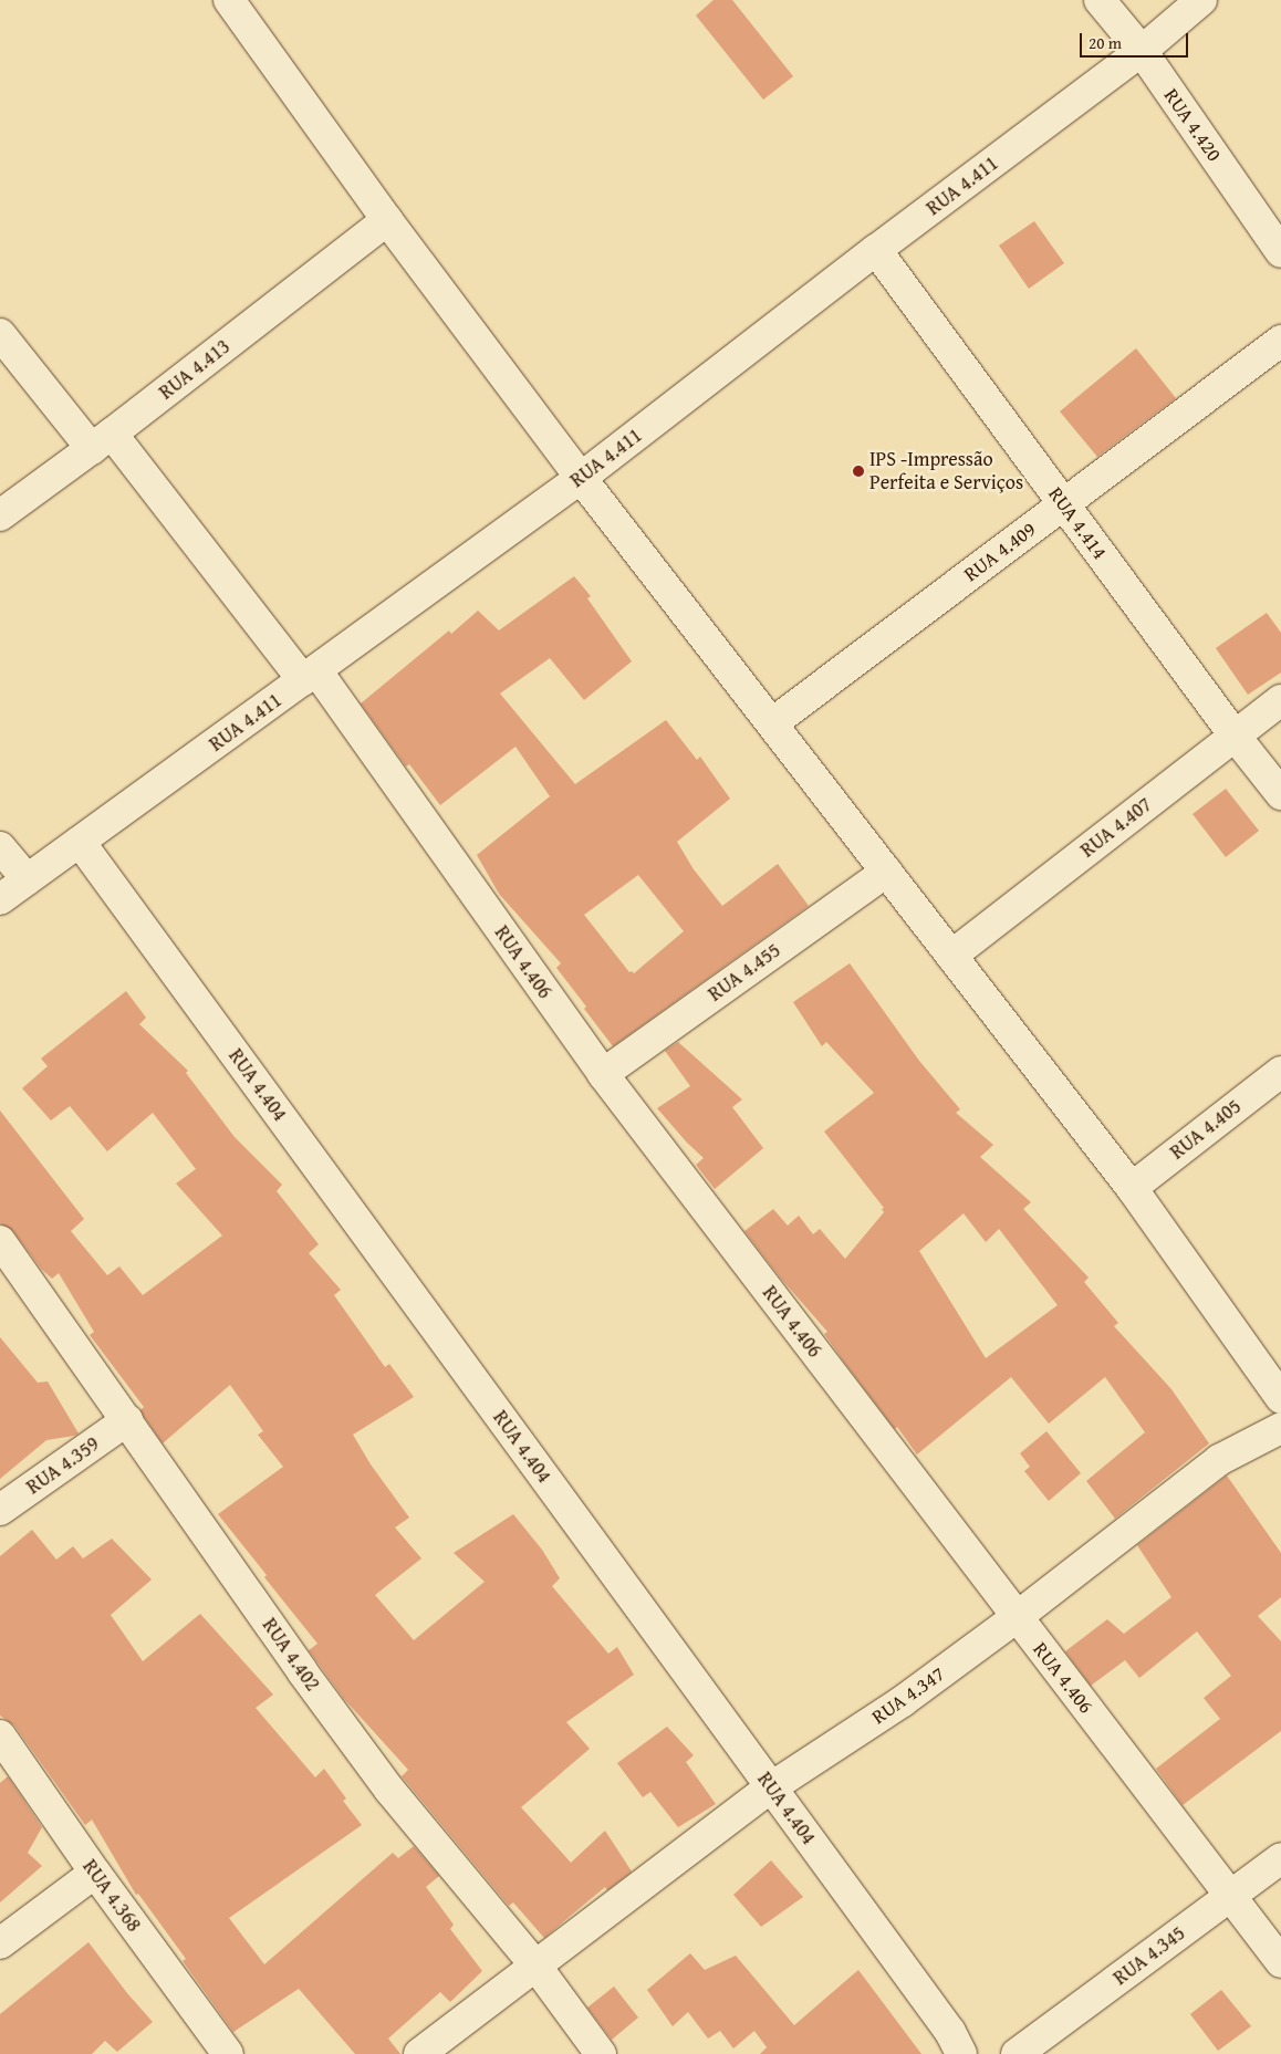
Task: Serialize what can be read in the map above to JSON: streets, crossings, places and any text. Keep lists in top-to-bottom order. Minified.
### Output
{"streets":{"street":["RUA 4.420","RUA 4.411","RUA 4.413","RUA 4.414","RUA 4.409","RUA 4.407","RUA 4.406","RUA 4.455","RUA 4.404","RUA 4.405","RUA 4.359","RUA 4.402","RUA 4.347","RUA 4.368","RUA 4.345"]},"crossings":[["RUA 4.420","RUA 4.411"],["RUA 4.411","RUA 4.414"],["RUA 4.411","RUA 4.406"],["RUA 4.411","RUA 4.404"],["RUA 4.413","RUA 4.406"],["RUA 4.414","RUA 4.409"],["RUA 4.414","RUA 4.407"],["RUA 4.406","RUA 4.455"],["RUA 4.406","RUA 4.347"],["RUA 4.406","RUA 4.345"],["RUA 4.404","RUA 4.347"],["RUA 4.359","RUA 4.402"],["RUA 4.402","RUA 4.347"]],"places":["IPS -Impressão Perfeita e Serviços"],"scale_bar":"20 m"}
